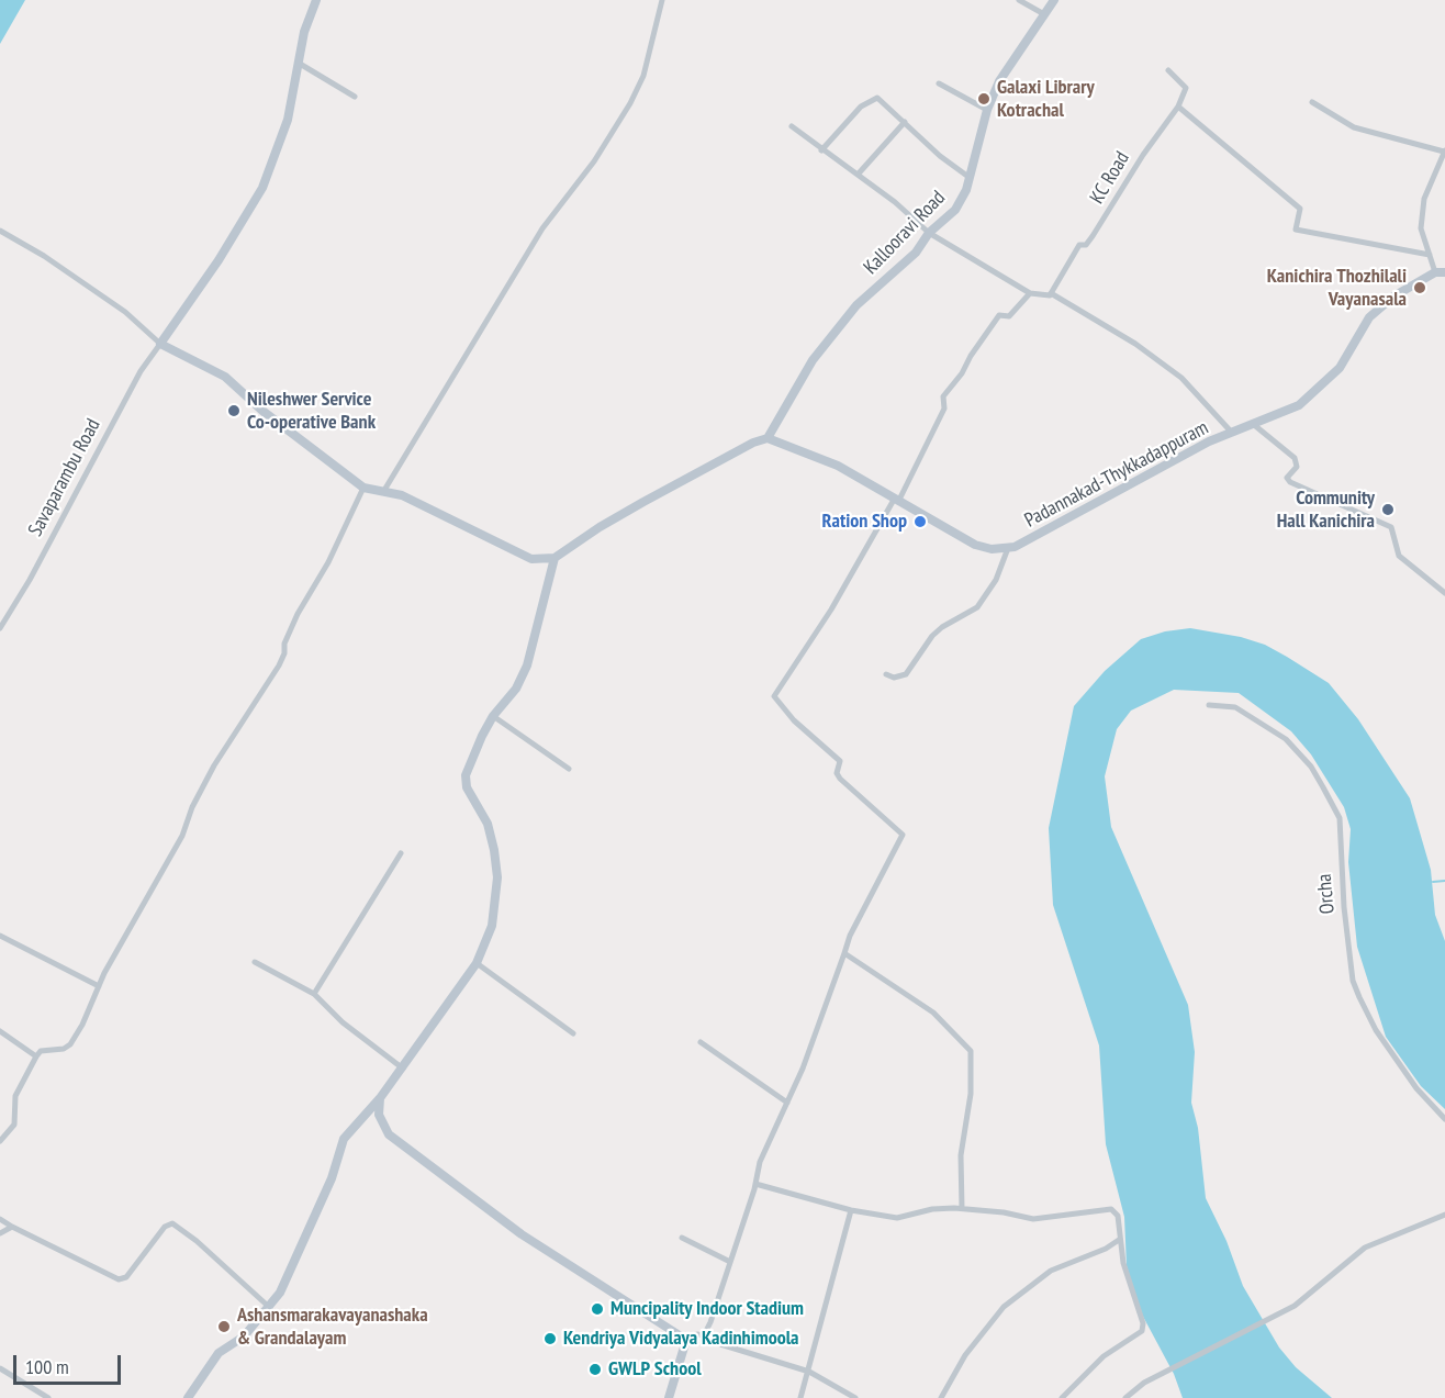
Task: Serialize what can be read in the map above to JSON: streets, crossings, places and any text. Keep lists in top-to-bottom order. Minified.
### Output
{"streets":{"main road":["Kallooravi Road","Padannakad-Thykkadappuram"],"street":["KC Road","Savaparambu Road","Orcha"]},"crossings":[["Kallooravi Road","Padannakad-Thykkadappuram"]],"places":["Galaxi Library Kotrachal","Kanichira Thozhilali Vayanasala","Nileshwer Service Co-operative Bank","Community Hall Kanichira","Ration Shop","Muncipality Indoor Stadium","Ashansmarakavayanashaka & Grandalayam","Kendriya Vidyalaya Kadinhimoola","GWLP School"],"scale_bar":"100 m"}
